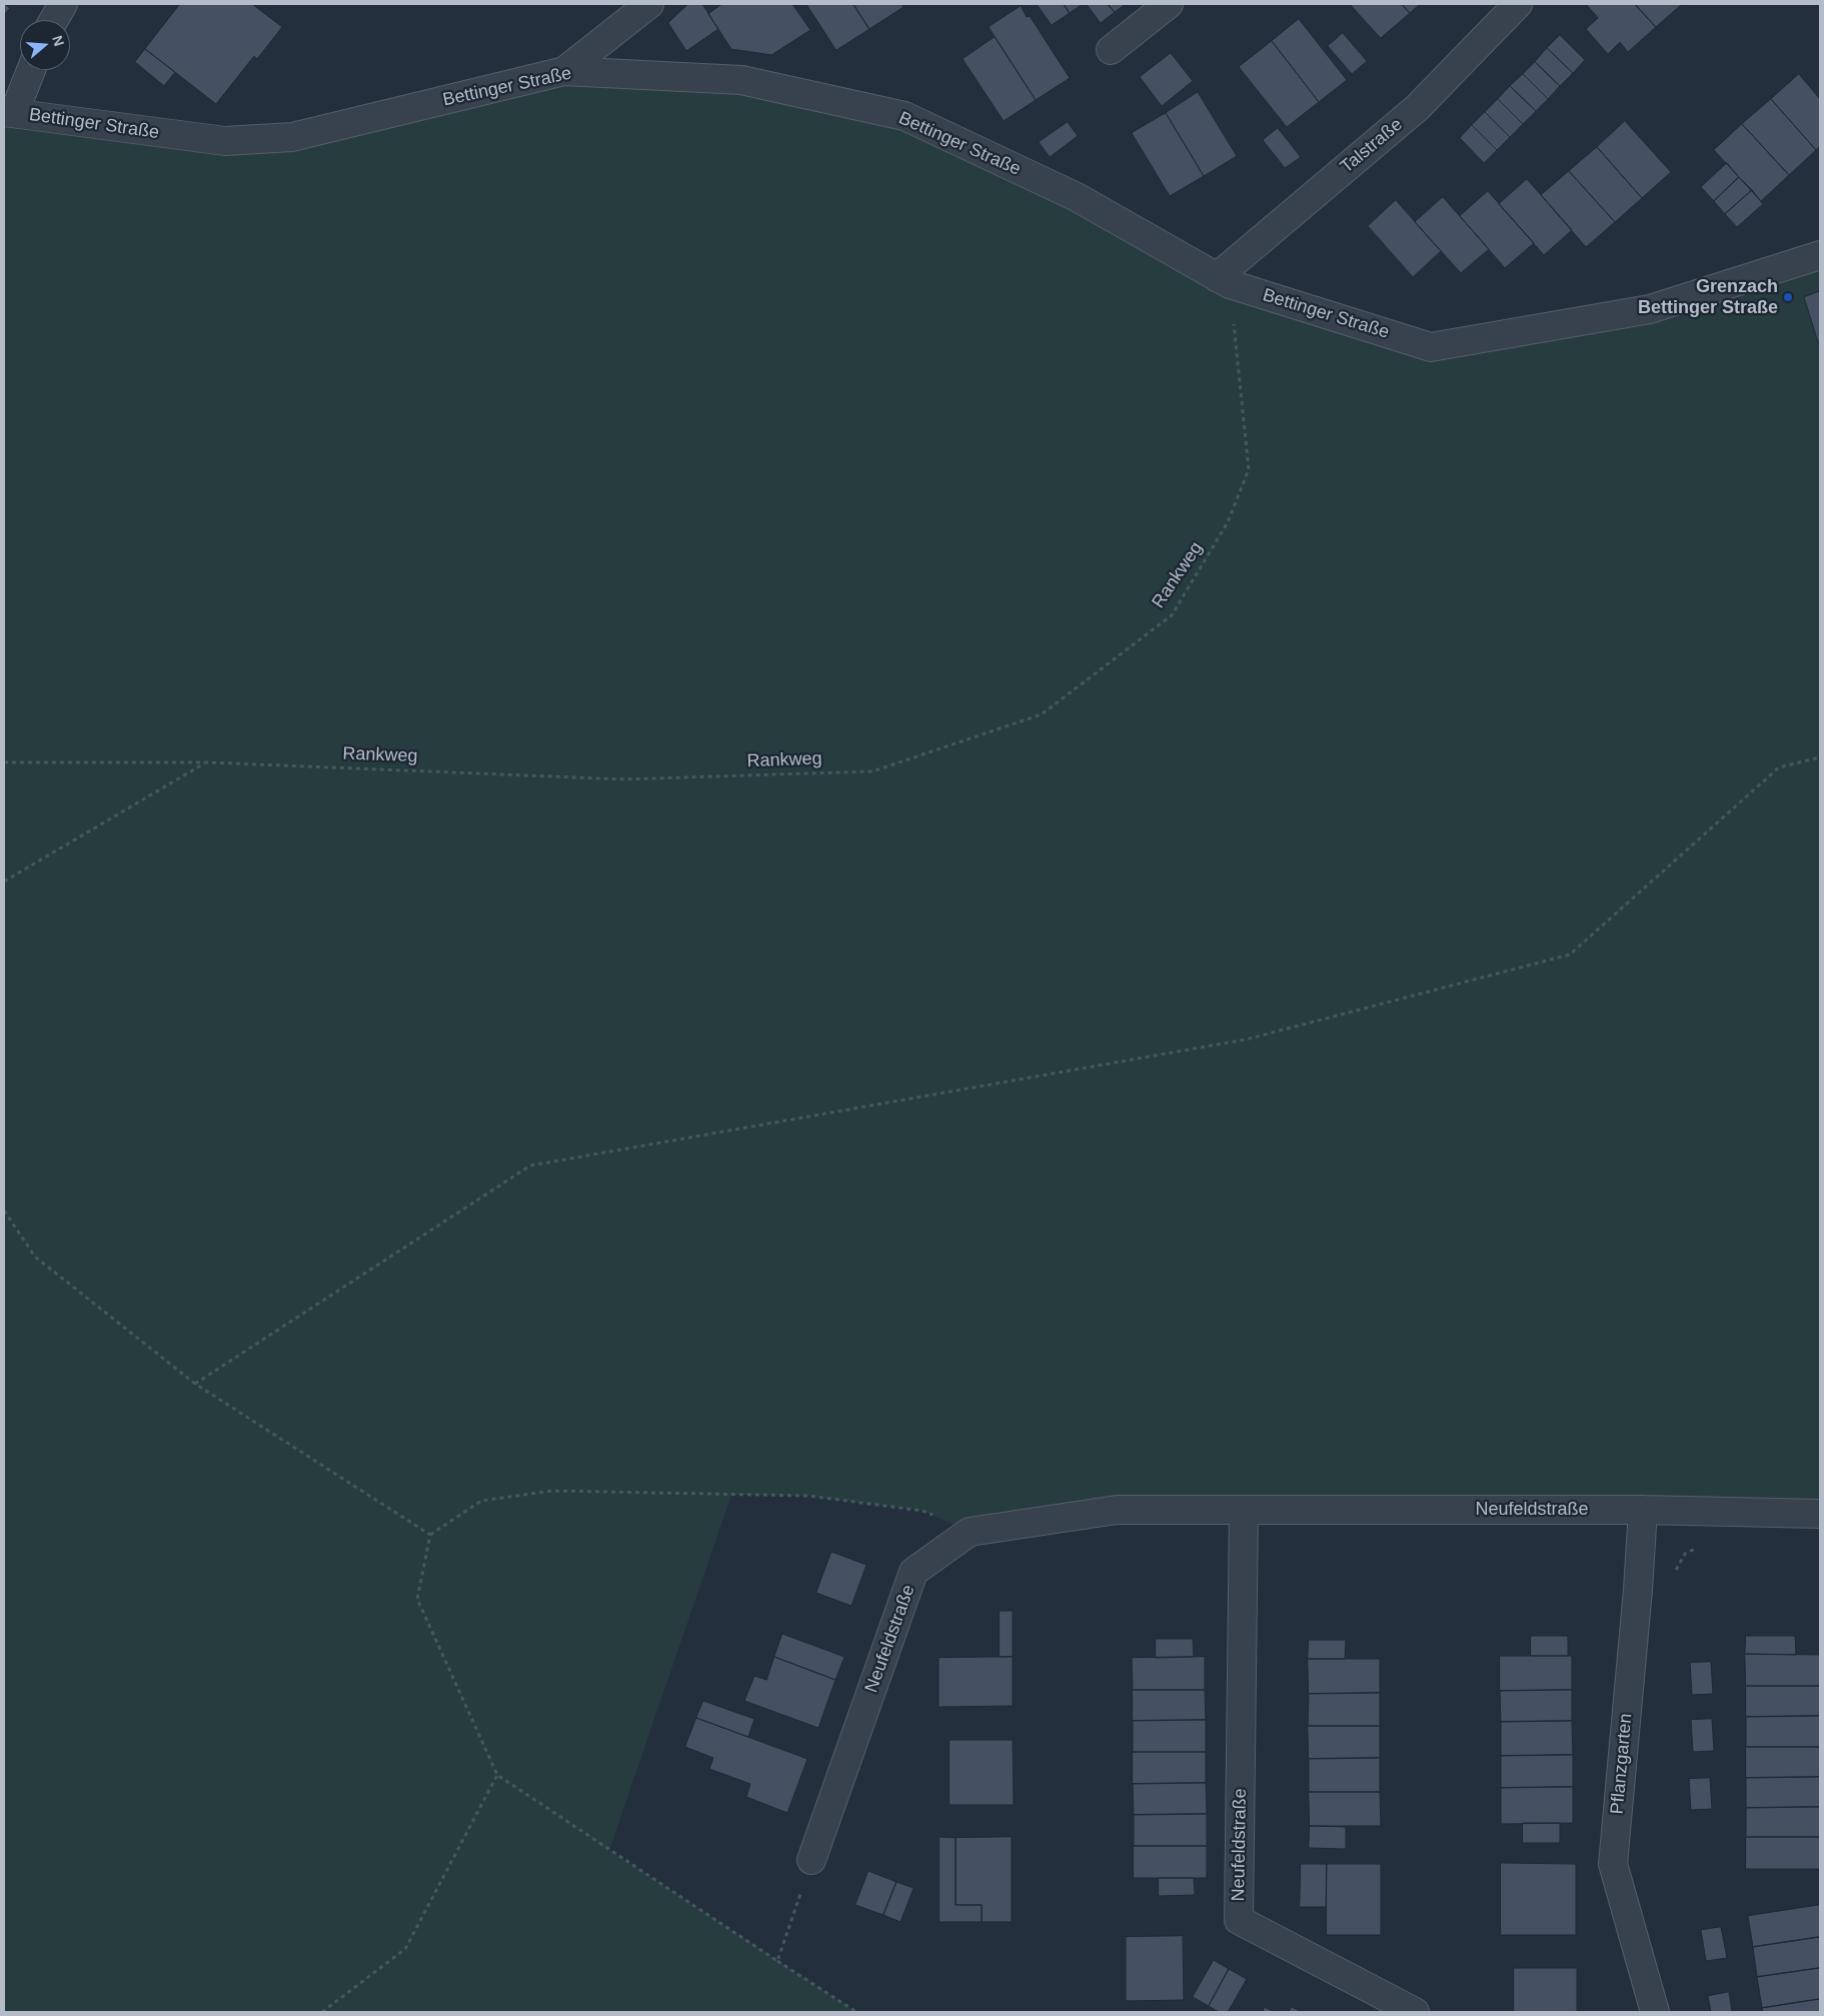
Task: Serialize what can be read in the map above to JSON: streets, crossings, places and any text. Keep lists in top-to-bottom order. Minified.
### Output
{"streets":{"street":["Bettinger Straße","Talstraße","Neufeldstraße","Pflanzgarten"],"path":["Rankweg"]},"crossings":[["Bettinger Straße","Talstraße"],["Bettinger Straße","Rankweg"],["Talstraße","Rankweg"],["Neufeldstraße","Pflanzgarten"]],"places":["Grenzach Bettinger Straße"],"north":"right"}
